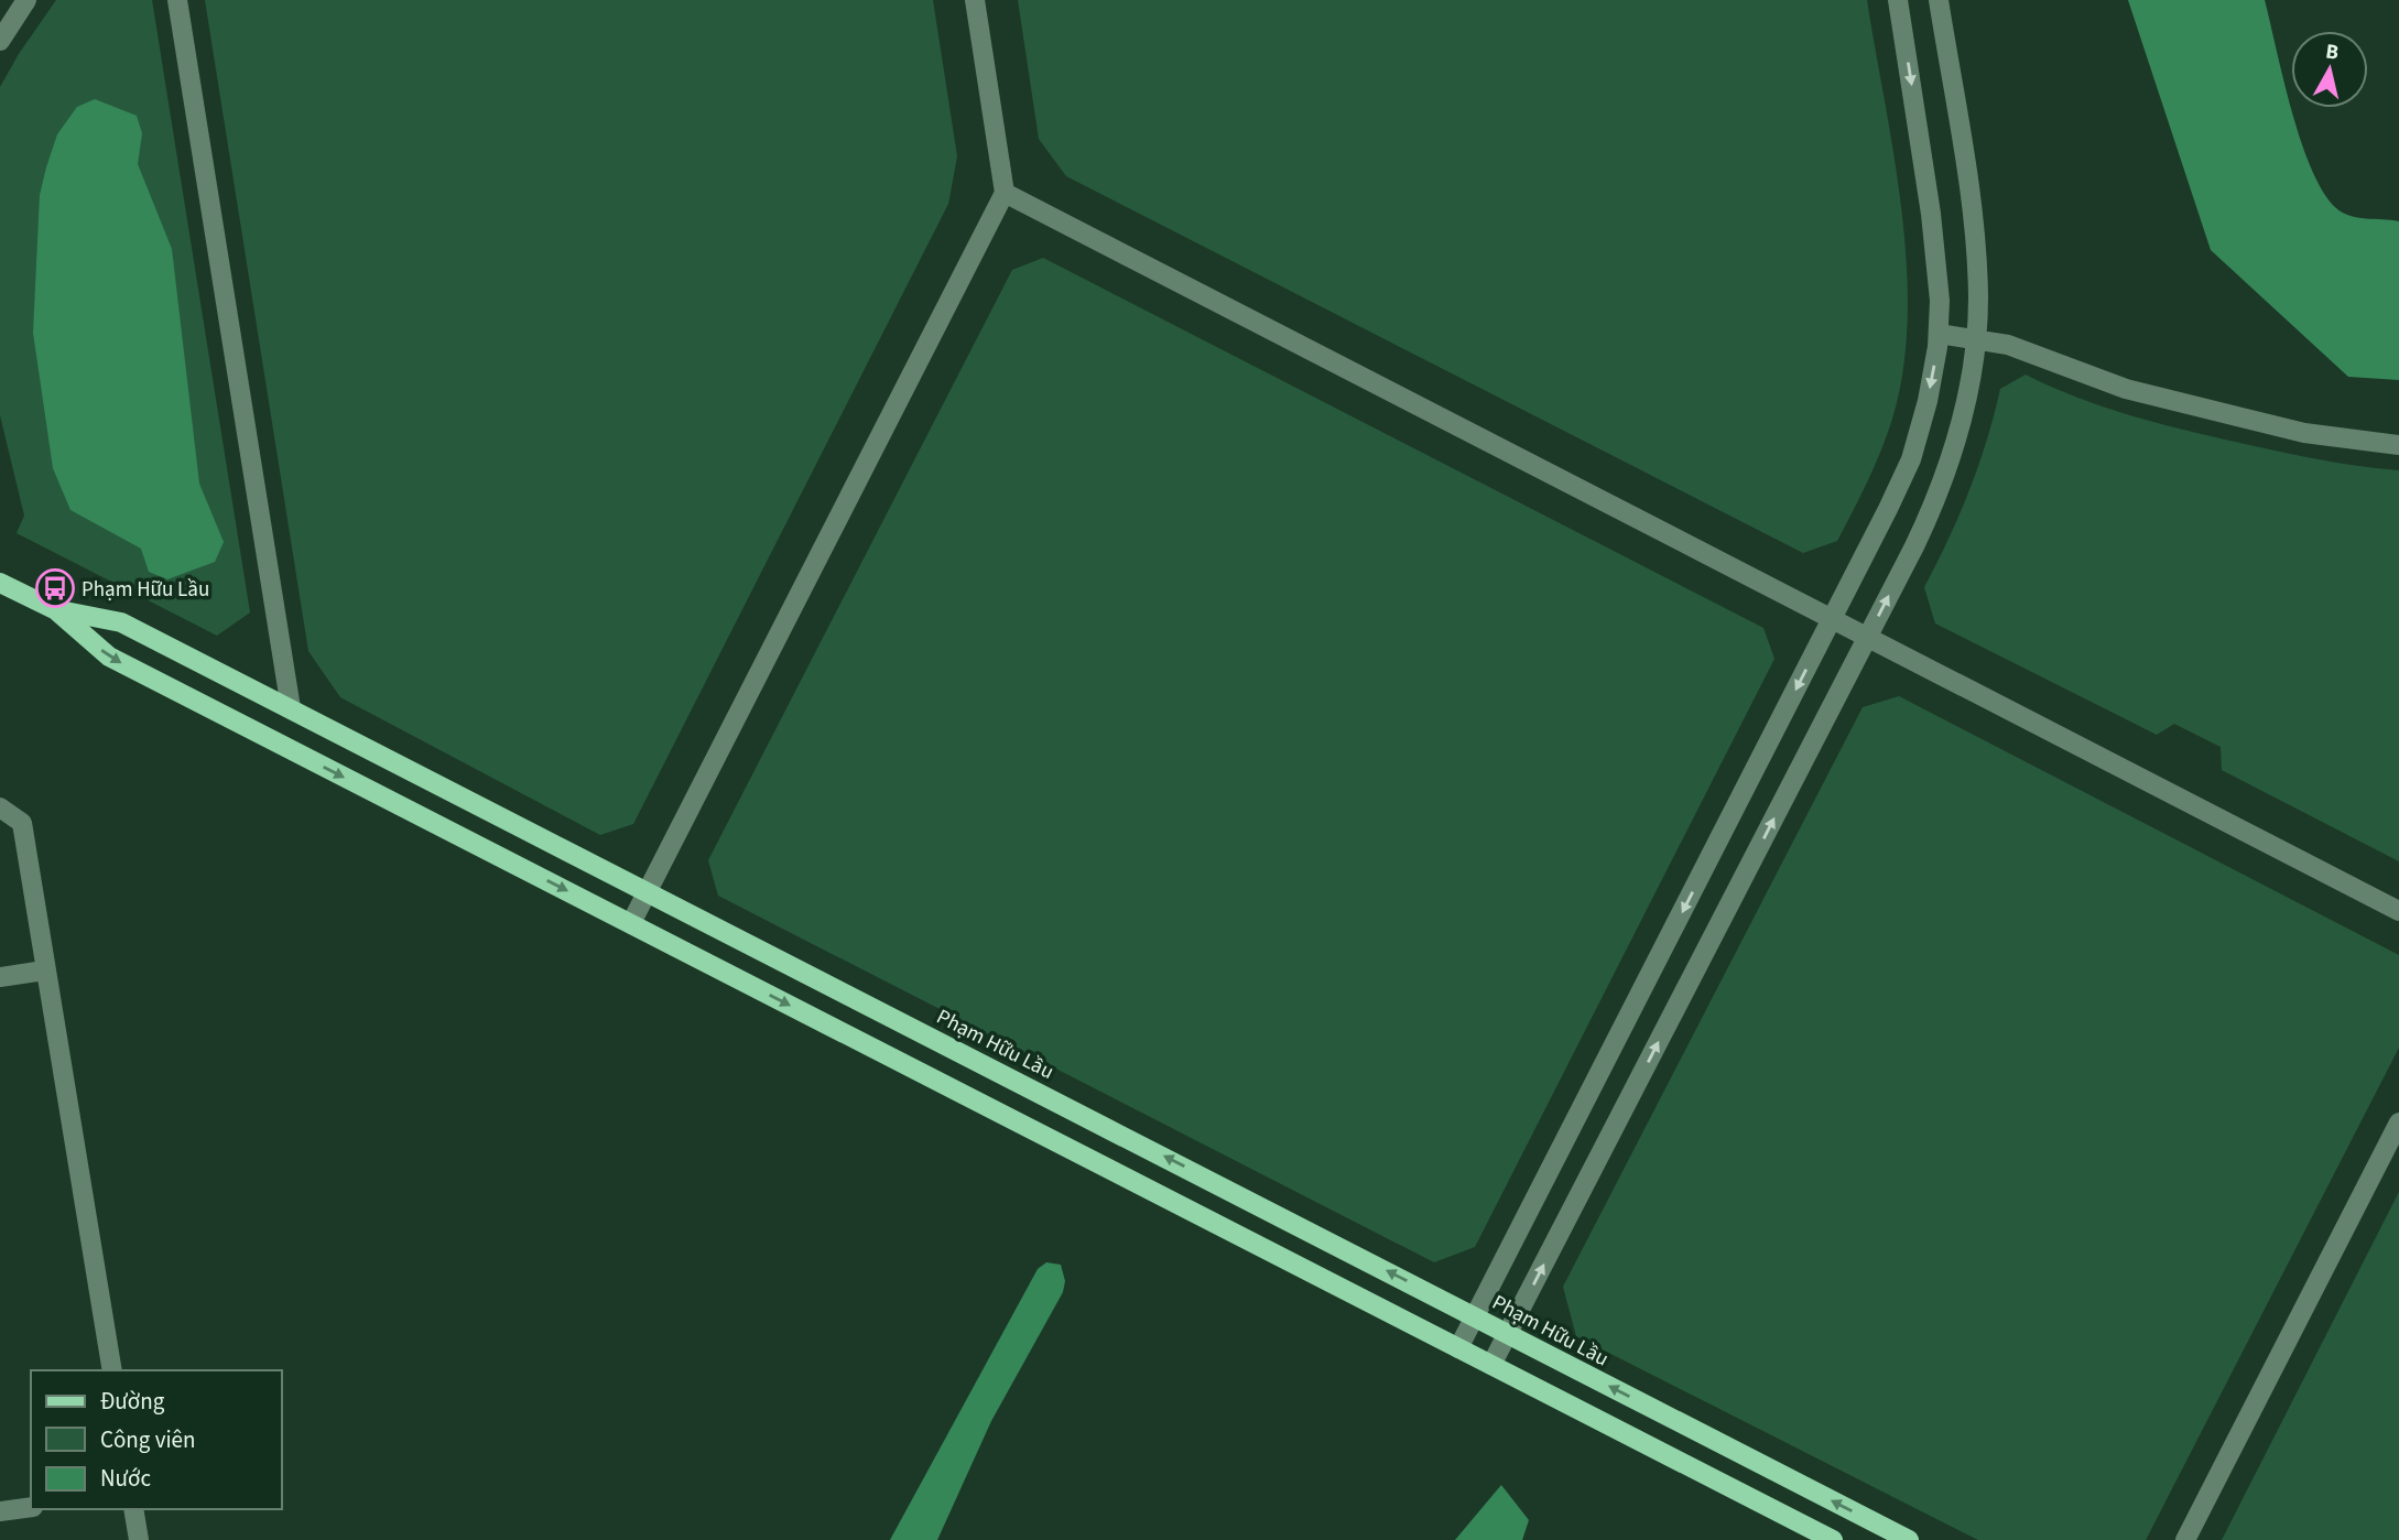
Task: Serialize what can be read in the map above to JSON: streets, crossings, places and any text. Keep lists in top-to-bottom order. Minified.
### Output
{"streets":{"main road":["Phạm Hữu Lầu"]},"places":{"bus stop":["Phạm Hữu Lầu"]},"legend":["Đường","Công viên","Nước"],"north":"top"}
